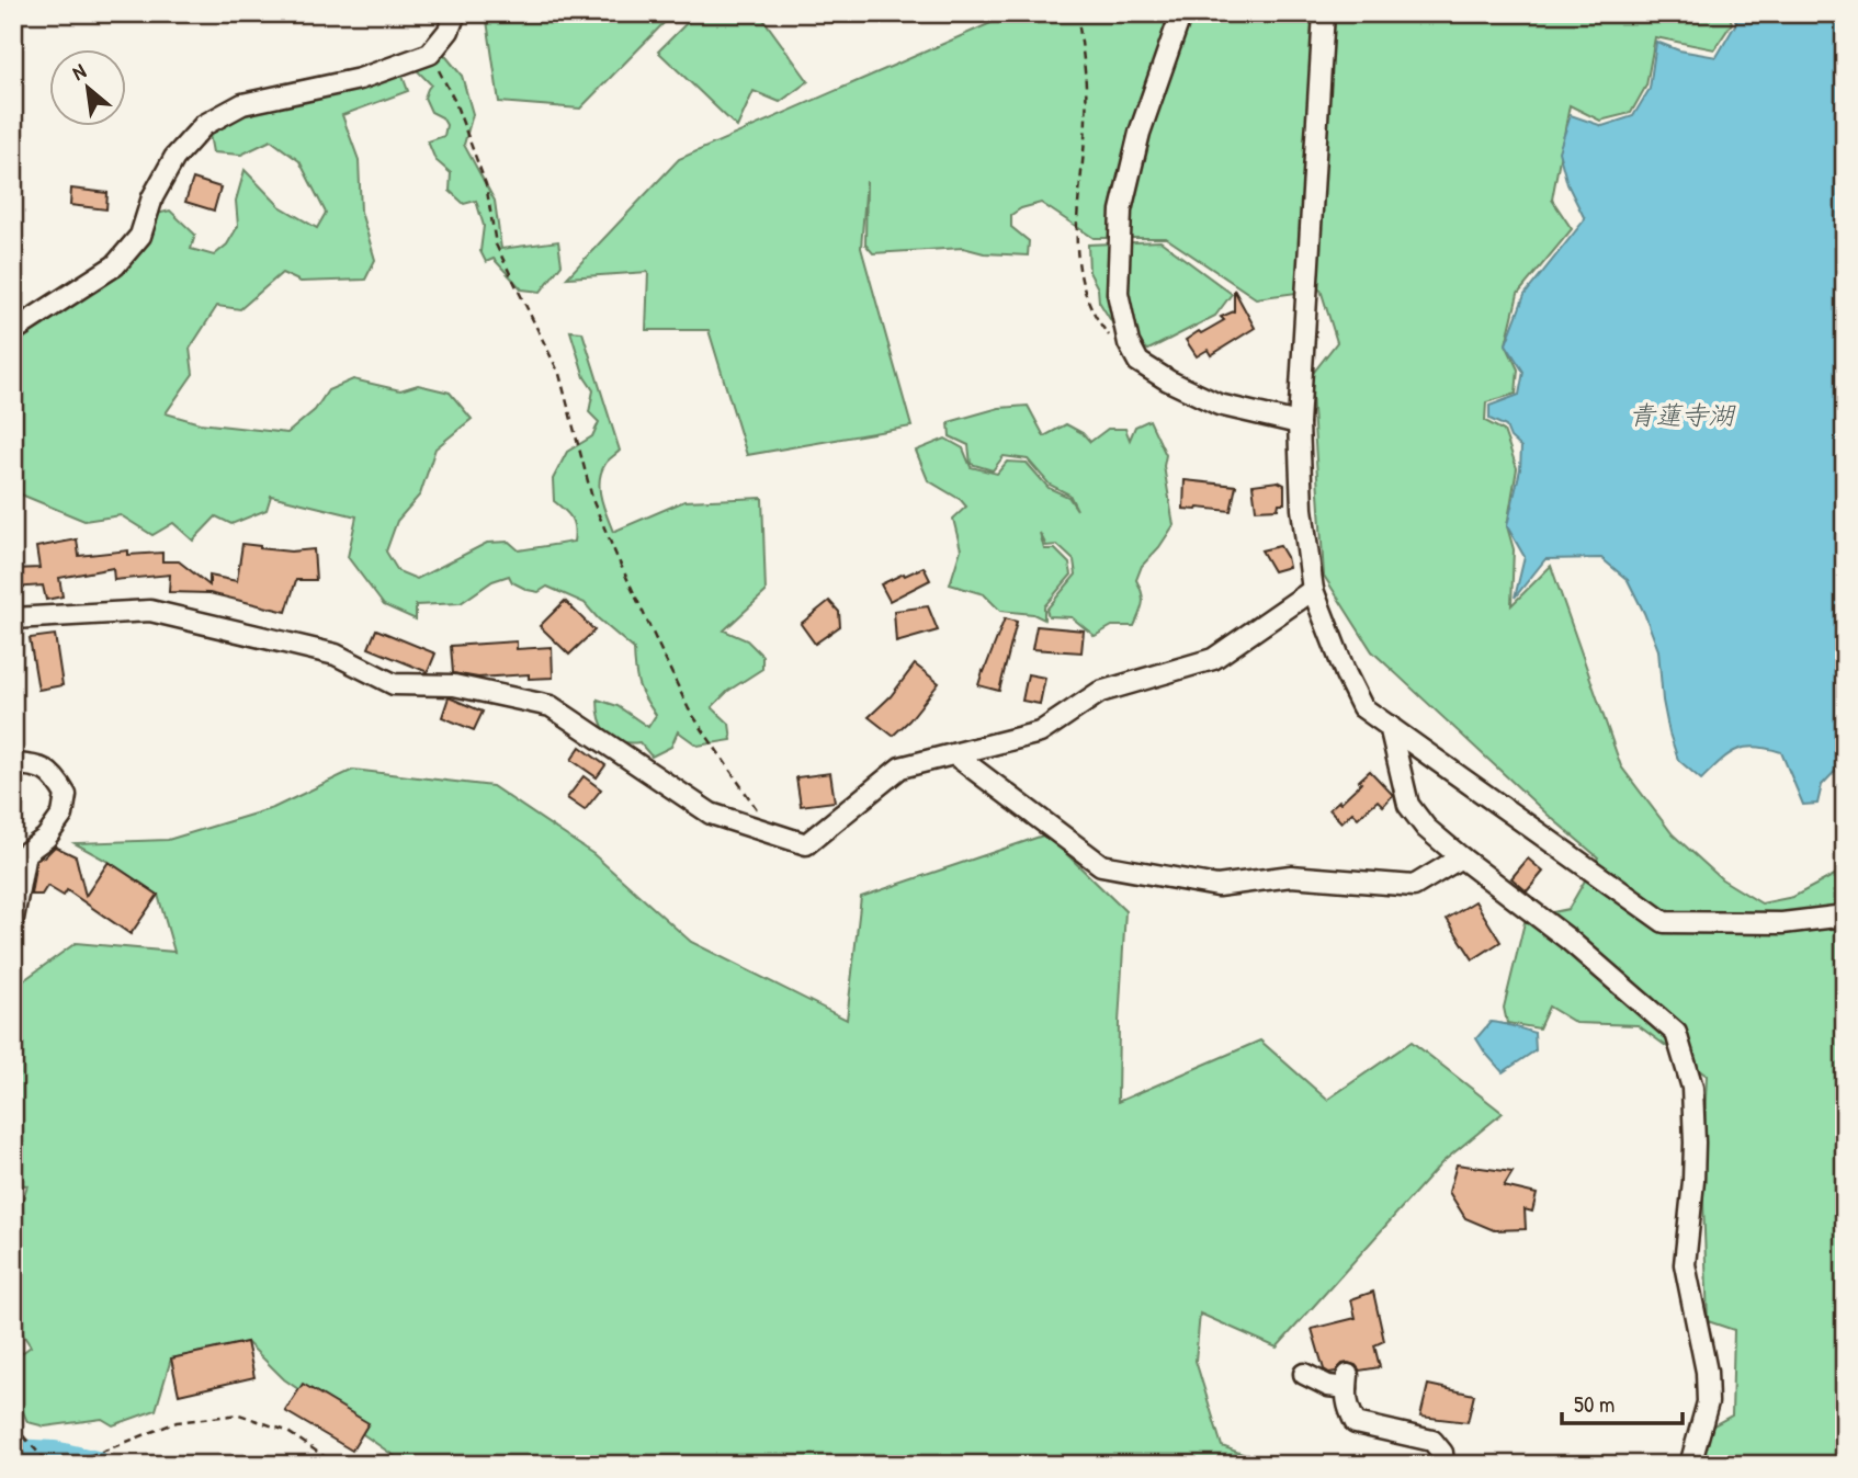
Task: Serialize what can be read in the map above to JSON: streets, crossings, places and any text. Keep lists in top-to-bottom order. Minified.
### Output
{"water":["青蓮寺湖"],"scale_bar":"50 m","north":"top left"}
